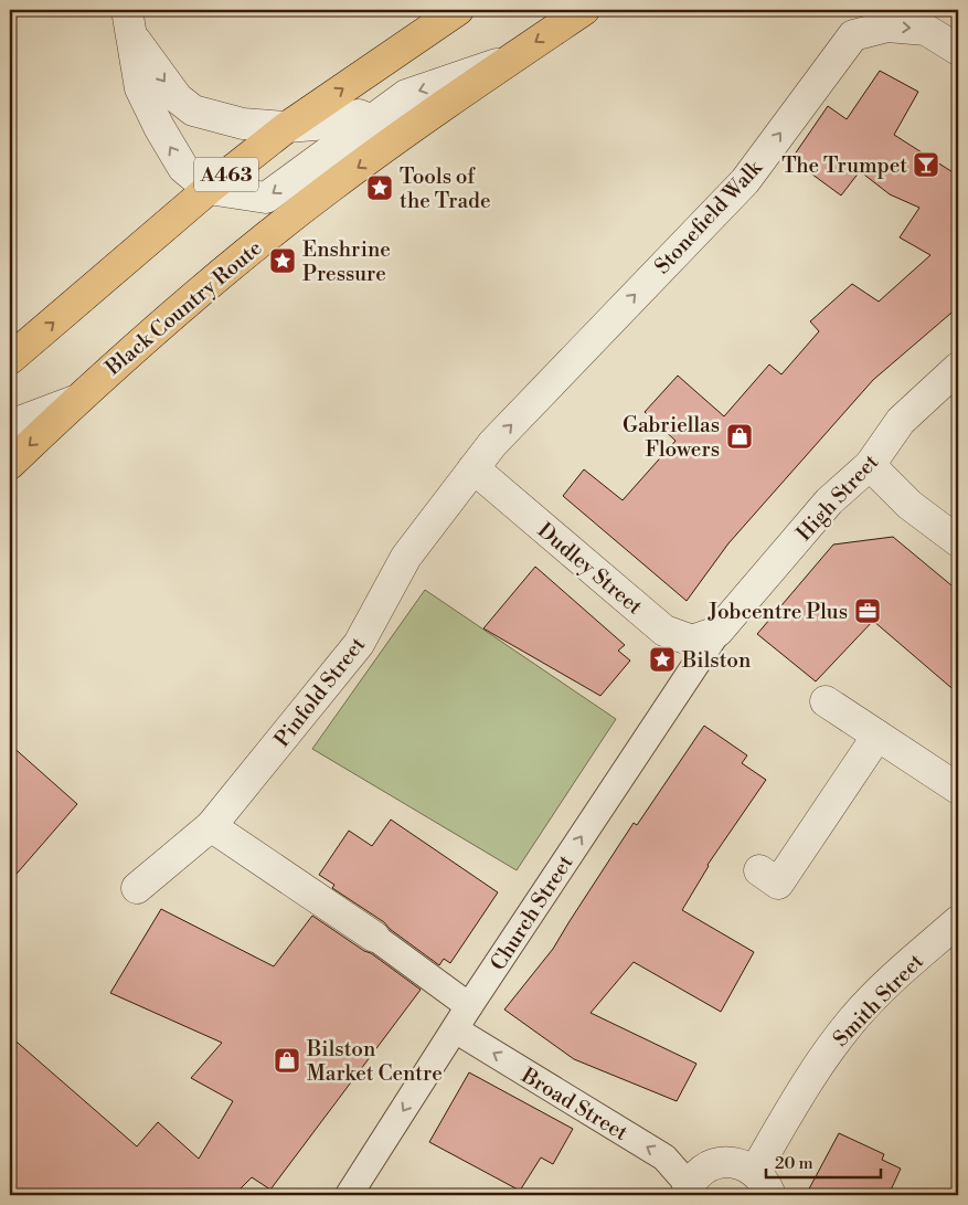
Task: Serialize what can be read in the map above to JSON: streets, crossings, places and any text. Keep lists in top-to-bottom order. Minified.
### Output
{"streets":{"highway":["A463","Black Country Route"],"street":["Stonefield Walk","High Street","Dudley Street","Pinfold Street","Church Street","Smith Street","Broad Street"]},"crossings":[["Stonefield Walk","Dudley Street"],["Stonefield Walk","Pinfold Street"],["High Street","Dudley Street"],["High Street","Church Street"],["Dudley Street","Pinfold Street"],["Dudley Street","Church Street"],["Church Street","Broad Street"]],"one_way":["Stonefield Walk","Broad Street"],"places":{"bar":["The Trumpet"],"place":["Tools of the Trade","Enshrine Pressure","Bilston"],"shop":["Gabriellas Flowers","Bilston Market Centre"],"office":["Jobcentre Plus"]},"scale_bar":"20 m"}
